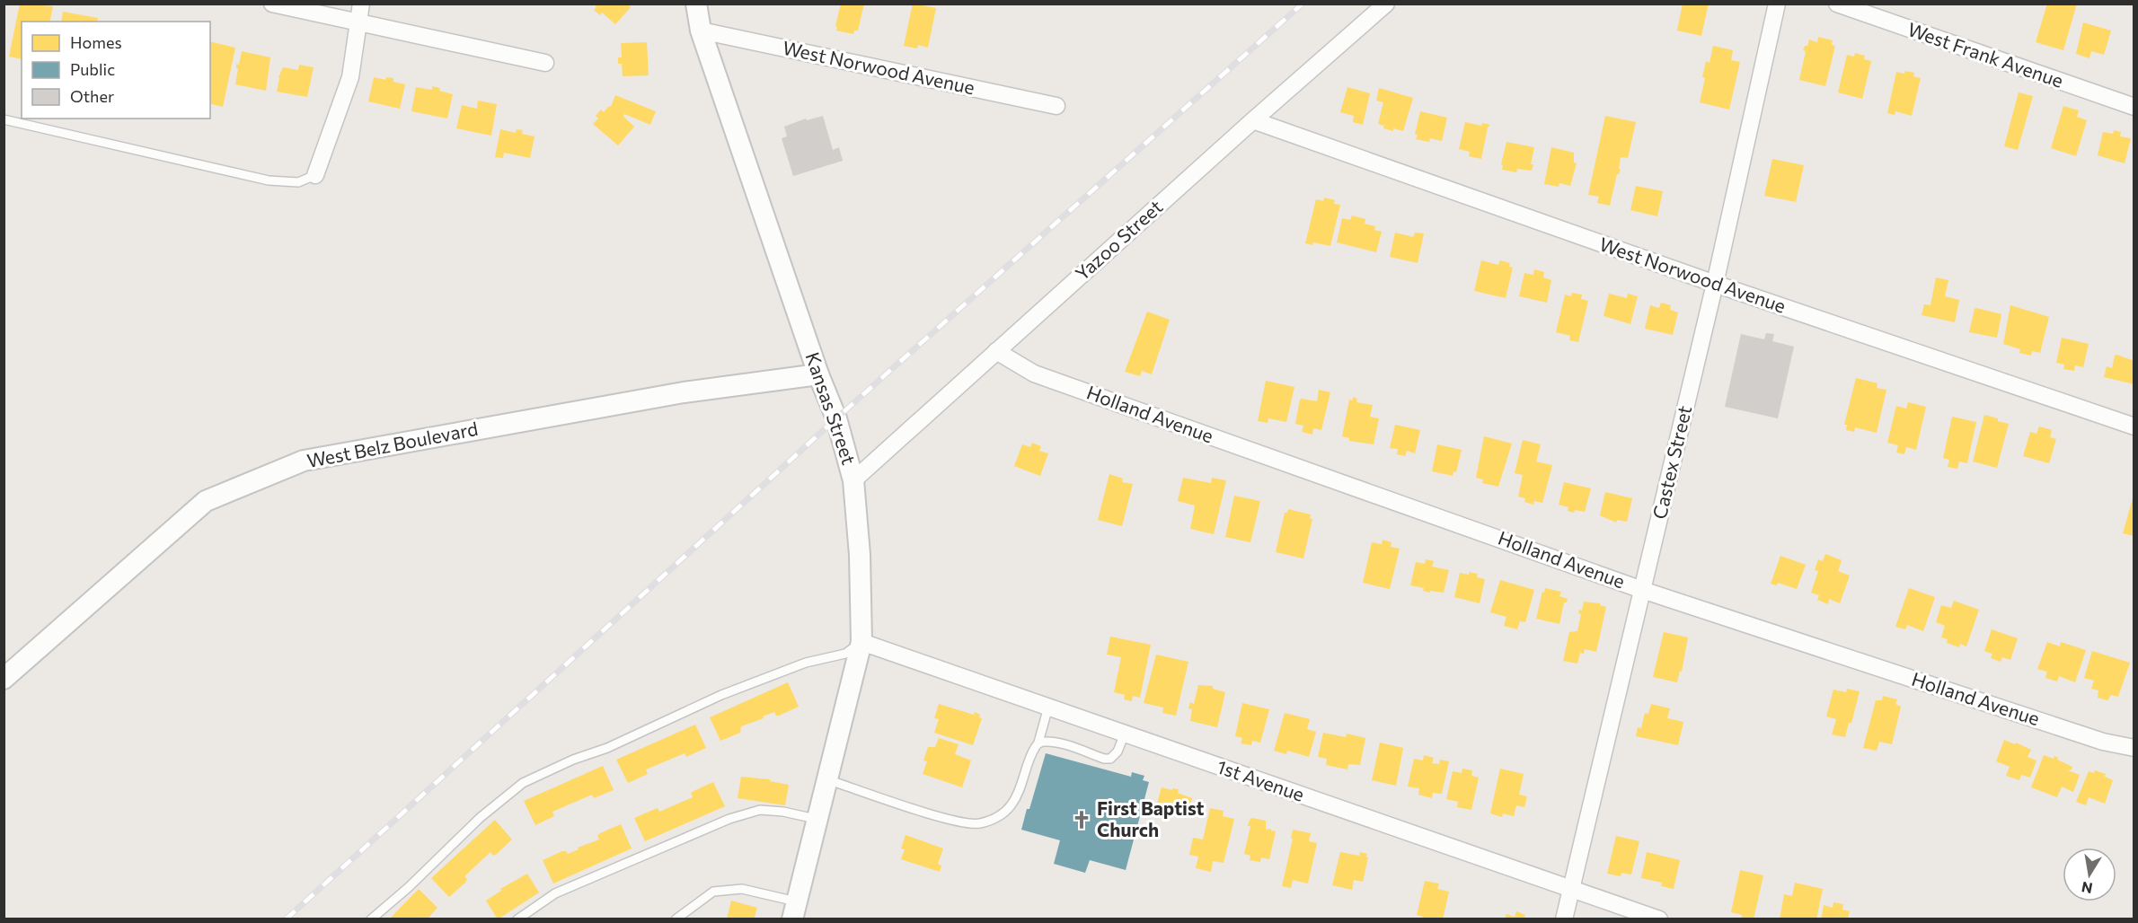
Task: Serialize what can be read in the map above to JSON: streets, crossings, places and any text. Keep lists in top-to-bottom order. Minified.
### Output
{"streets":{"street":["West Frank Avenue","West Norwood Avenue","Yazoo Street","Kansas Street","Holland Avenue","West Belz Boulevard","Castex Street","1st Avenue"]},"crossings":[["West Norwood Avenue","Yazoo Street"],["West Norwood Avenue","Kansas Street"],["West Norwood Avenue","Castex Street"],["Yazoo Street","Kansas Street"],["Yazoo Street","Holland Avenue"],["Kansas Street","West Belz Boulevard"],["Kansas Street","1st Avenue"],["Holland Avenue","Castex Street"],["Castex Street","1st Avenue"]],"places":{"church":["First Baptist Church"]},"legend":["Homes","Public","Other"],"north":"bottom"}
